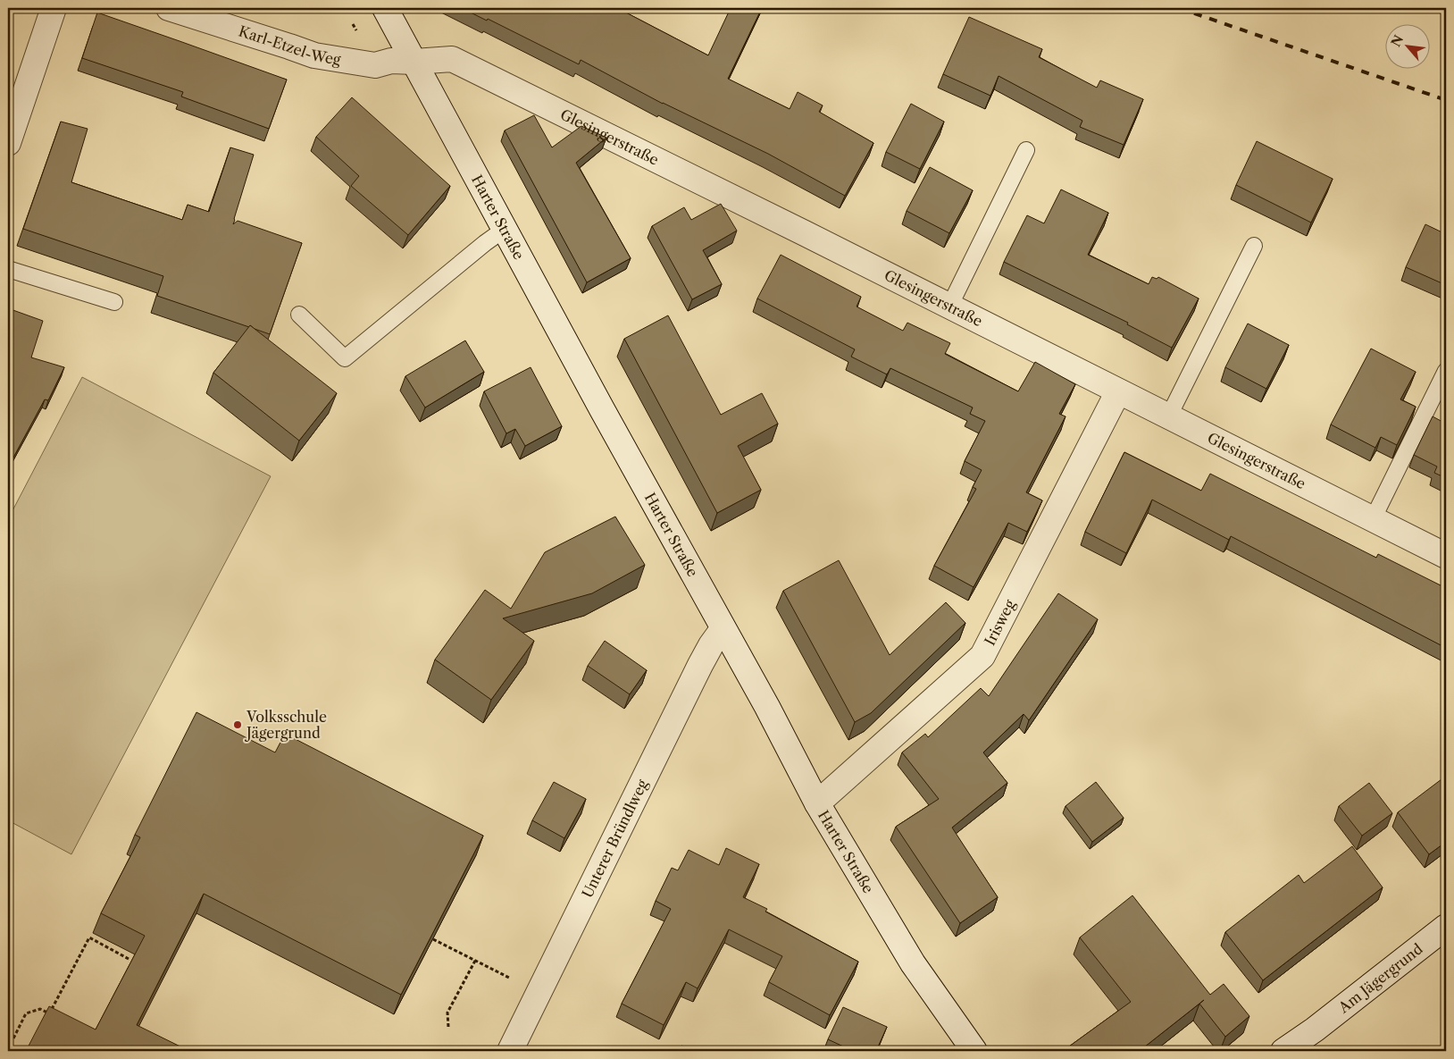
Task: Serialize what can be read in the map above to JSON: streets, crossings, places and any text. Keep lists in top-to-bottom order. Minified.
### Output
{"streets":{"street":["Karl-Etzel-Weg","Glesingerstraße","Harter Straße","Irisweg","Unterer Bründlweg","Am Jägergrund"]},"crossings":[["Karl-Etzel-Weg","Glesingerstraße"],["Karl-Etzel-Weg","Harter Straße"],["Glesingerstraße","Harter Straße"],["Glesingerstraße","Irisweg"],["Harter Straße","Irisweg"],["Harter Straße","Unterer Bründlweg"]],"places":["Volksschule Jägergrund"],"north":"top left"}
